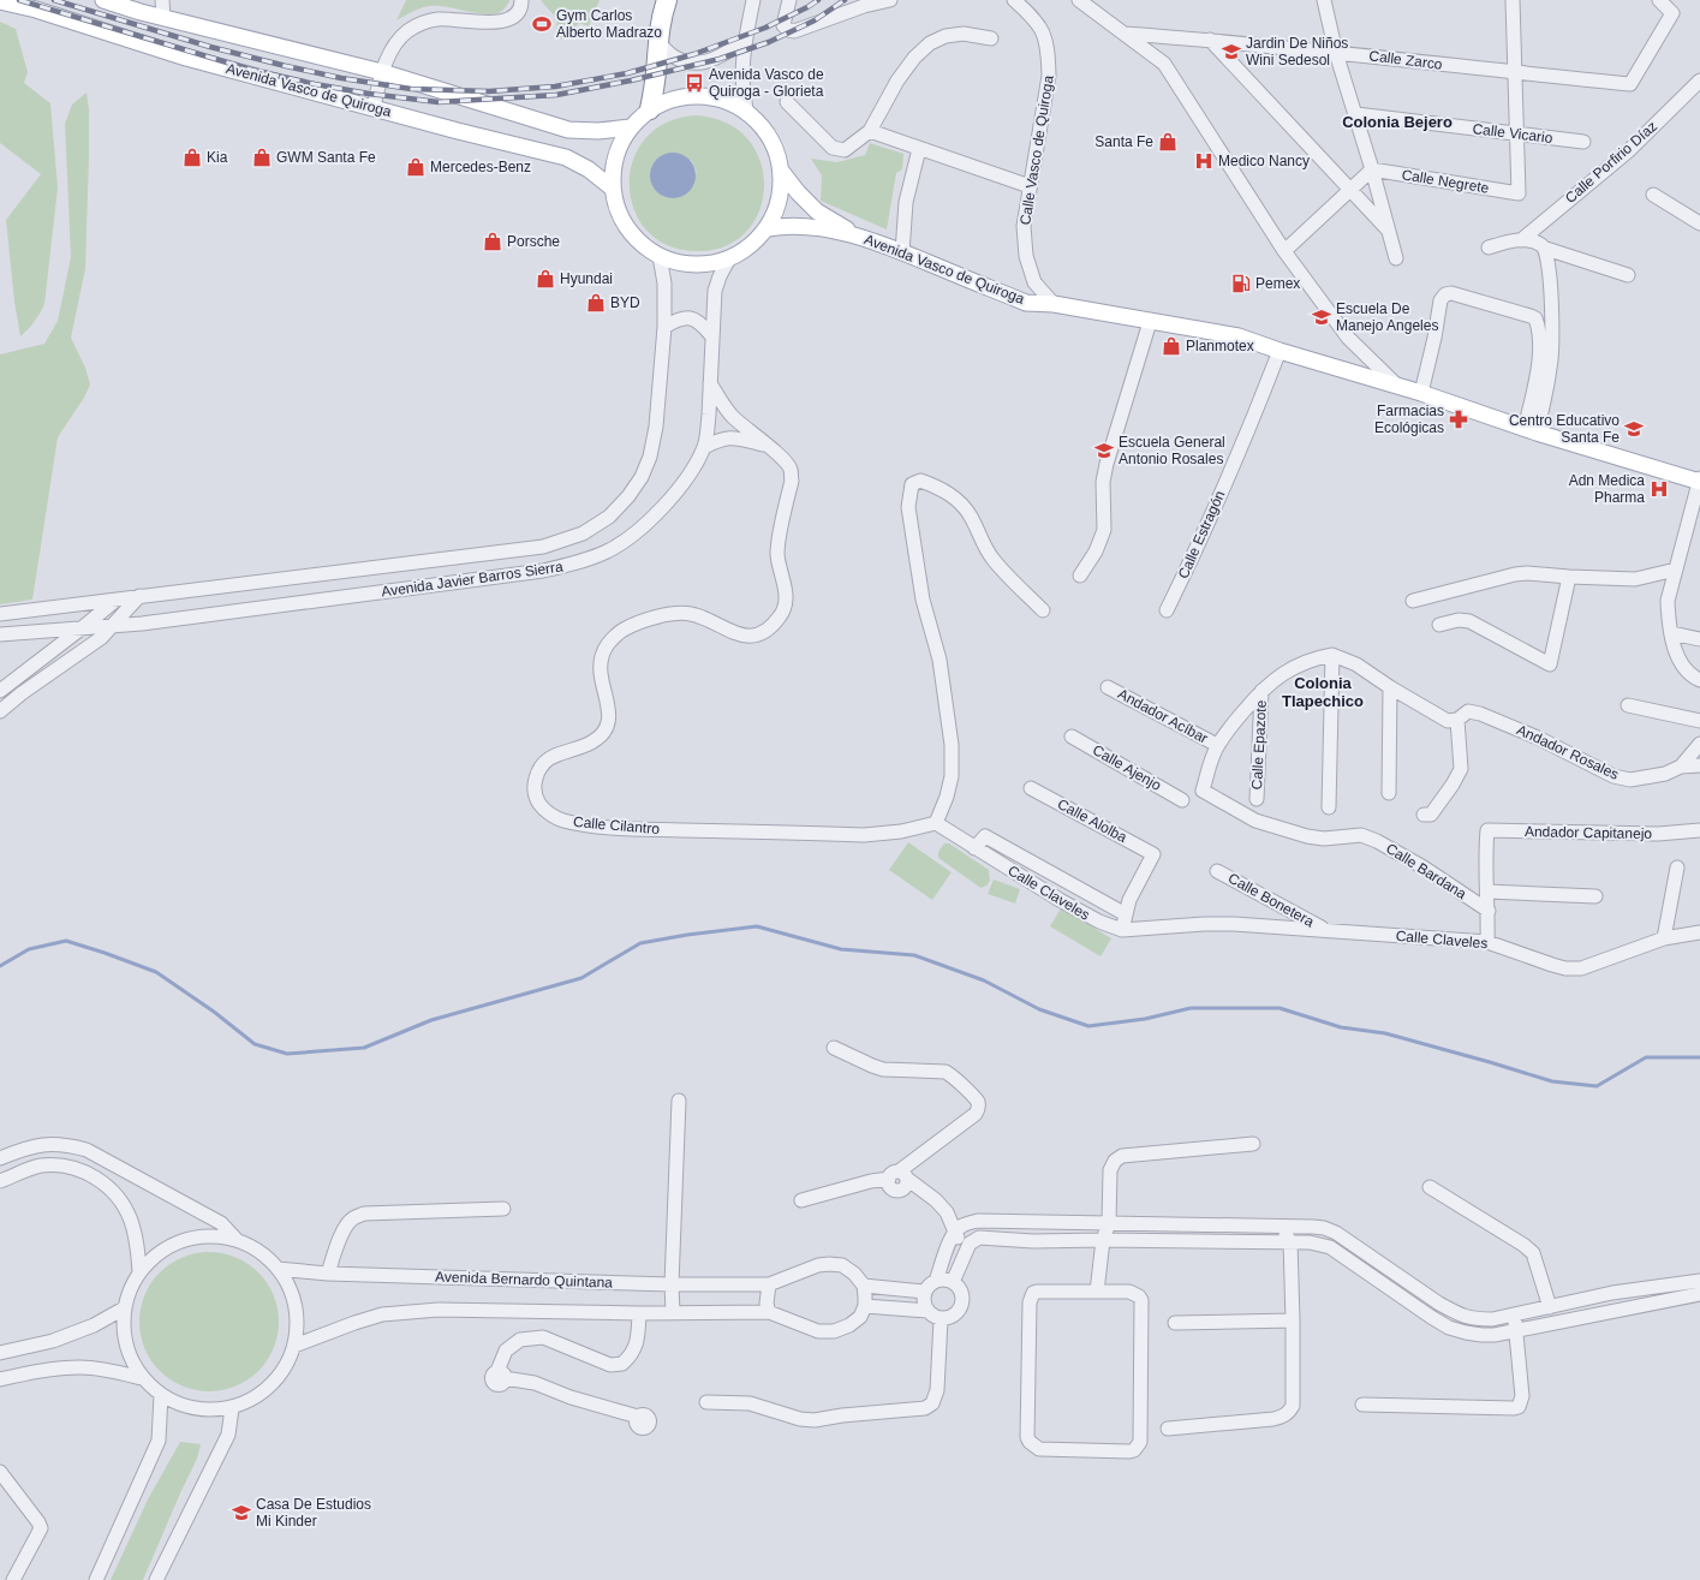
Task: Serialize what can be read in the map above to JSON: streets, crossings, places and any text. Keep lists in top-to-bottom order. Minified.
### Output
{"streets":{"main road":["Avenida Vasco de Quiroga"],"street":["Calle Zarco","Calle Vicario","Calle Vasco de Quiroga","Calle Porfirio Díaz","Calle Negrete","Calle Estragón","Avenida Javier Barros Sierra","Andador Acíbar","Calle Epazote","Andador Rosales","Calle Ajenjo","Calle Alolba","Calle Cilantro","Andador Capitanejo","Calle Bardana","Calle Claveles","Calle Bonetera","Avenida Bernardo Quintana"]},"crossings":[["Avenida Vasco de Quiroga","Calle Vasco de Quiroga"],["Avenida Vasco de Quiroga","Calle Estragón"],["Avenida Vasco de Quiroga","Avenida Javier Barros Sierra"],["Calle Vicario","Calle Negrete"],["Avenida Javier Barros Sierra","Calle Cilantro"],["Andador Acíbar","Calle Epazote"],["Calle Epazote","Calle Bardana"],["Calle Cilantro","Calle Claveles"],["Calle Claveles","Calle Bonetera"]],"districts":["Colonia Bejero","Colonia Tlapechico"],"places":{"sports":["Gym Carlos Alberto Madrazo"],"school or university":["Jardin De Niños Wini Sedesol","Escuela De Manejo Angeles","Centro Educativo Santa Fe","Escuela General Antonio Rosales","Casa De Estudios Mi Kinder"],"bus stop":["Avenida Vasco de Quiroga - Glorieta"],"shop":["Santa Fe","Kia","GWM Santa Fe","Mercedes-Benz","Porsche","Hyundai","BYD","Planmotex"],"hospital":["Medico Nancy","Adn Medica Pharma"],"fuel station":["Pemex"],"pharmacy":["Farmacias Ecológicas"]}}
